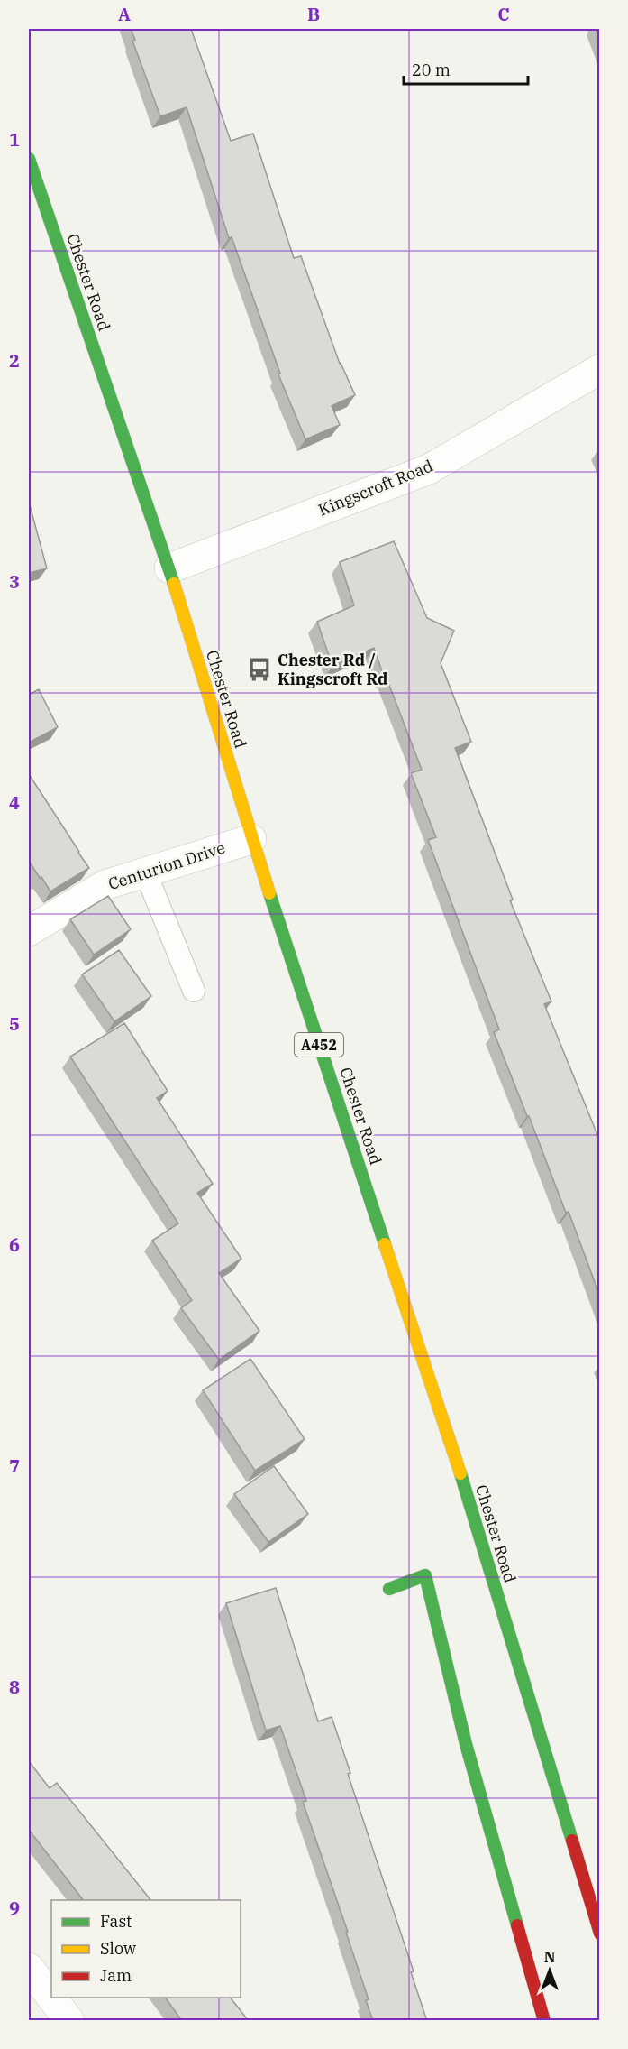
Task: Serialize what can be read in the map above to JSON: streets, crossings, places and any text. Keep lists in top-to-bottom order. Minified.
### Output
{"streets":{"main road":["Chester Road","A452"],"street":["Kingscroft Road","Centurion Drive"]},"crossings":[["Chester Road","Kingscroft Road"],["Chester Road","Centurion Drive"]],"places":{"bus stop":["Chester Rd / Kingscroft Rd"]},"legend":["Fast","Slow","Jam"],"scale_bar":"20 m","north":"top","grid":{"columns":["A","B","C"],"rows":["1","2","3","4","5","6","7","8","9"]}}
